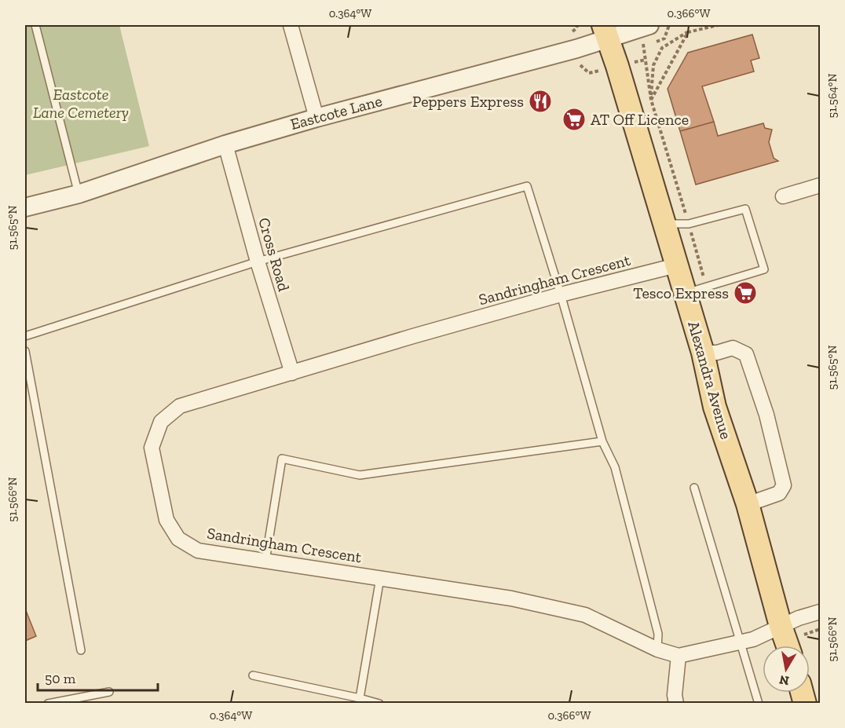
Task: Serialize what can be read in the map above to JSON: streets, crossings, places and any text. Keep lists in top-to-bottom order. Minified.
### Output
{"streets":{"main road":["Alexandra Avenue"],"street":["Eastcote Lane","Cross Road","Sandringham Crescent"]},"crossings":[["Eastcote Lane","Cross Road"],["Eastcote Lane","Alexandra Avenue"],["Cross Road","Sandringham Crescent"],["Sandringham Crescent","Alexandra Avenue"]],"parks":["Eastcote Lane Cemetery"],"places":{"restaurant":["Peppers Express"],"supermarket":["AT Off Licence","Tesco Express"]},"scale_bar":"50 m","north":"bottom","coordinates":["0.364°W","0.366°W","51.564°N","51.565°N","51.566°N"]}
